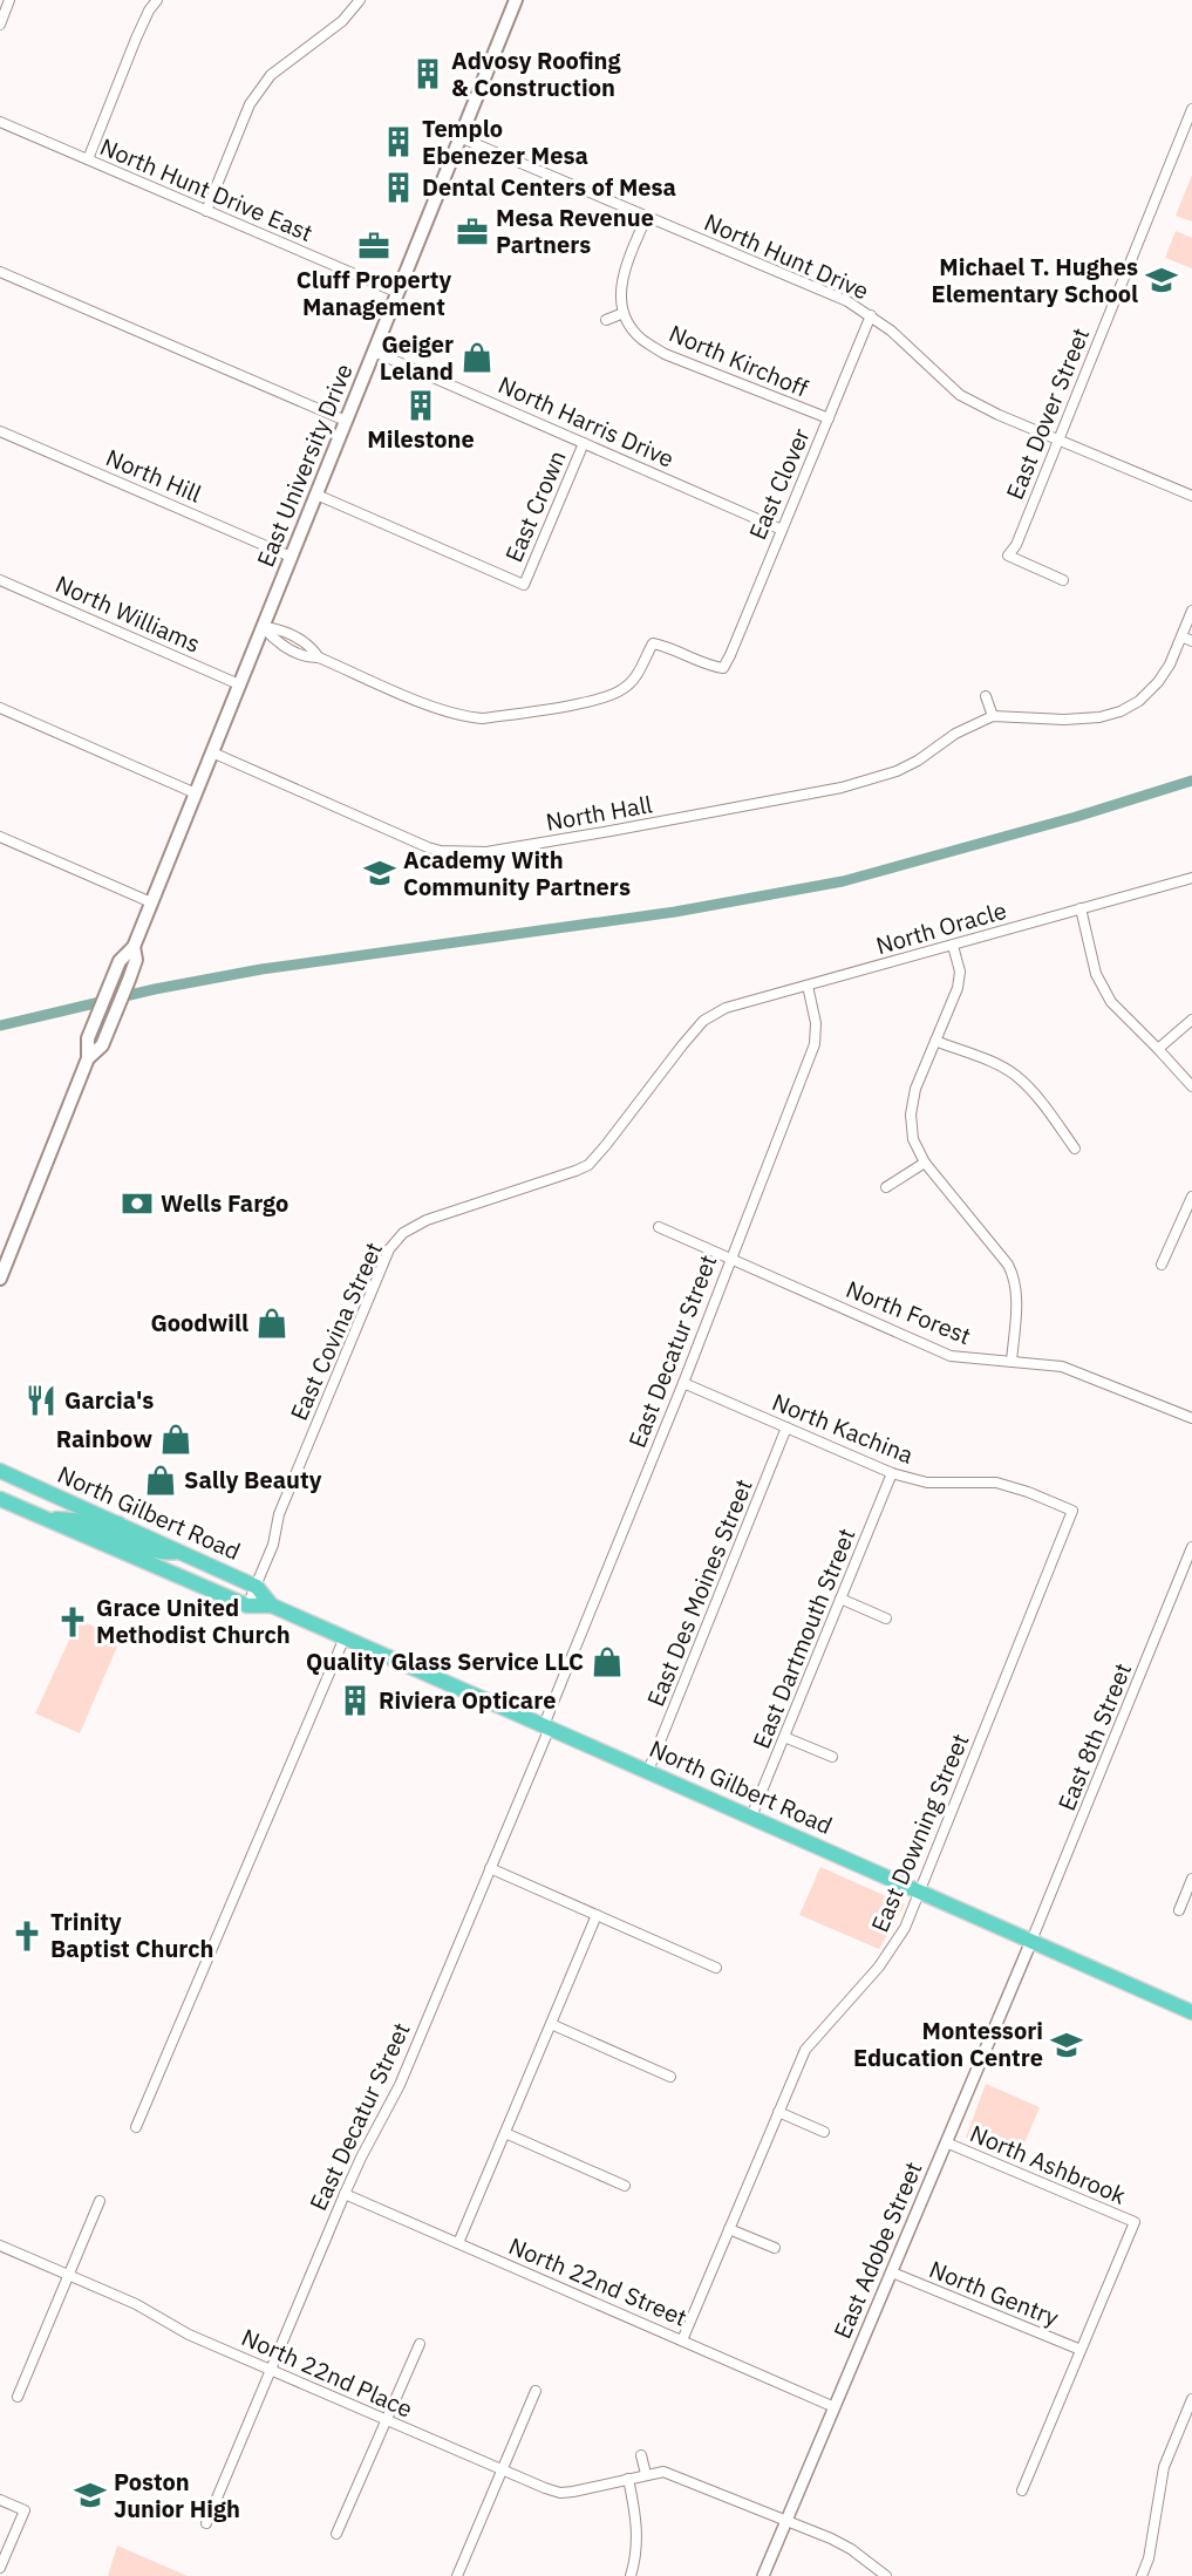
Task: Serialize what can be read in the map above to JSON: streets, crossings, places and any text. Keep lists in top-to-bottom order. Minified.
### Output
{"streets":{"main road":["East University Drive","North Gilbert Road"],"street":["North Hunt Drive East","North Hunt Drive","North Kirchoff","East Dover Street","North Harris Drive","North Hill","East Clover","East Crown","North Williams","North Hall","North Oracle","North Forest","East Covina Street","East Decatur Street","North Kachina","East Des Moines Street","East Dartmouth Street","East 8th Street","East Downing Street","North Ashbrook","East Adobe Street","North 22nd Street","North Gentry","North 22nd Place"]},"crossings":[["North Hunt Drive East","East University Drive"],["North Hunt Drive","East Dover Street"],["North Hunt Drive","East University Drive"],["North Hunt Drive","East Clover"],["North Kirchoff","East Clover"],["North Harris Drive","East University Drive"],["North Harris Drive","East Clover"],["North Harris Drive","East Crown"],["East University Drive","North Hill"],["East University Drive","East Clover"],["East University Drive","East Crown"],["East University Drive","North Williams"],["East University Drive","North Hall"],["North Oracle","East Covina Street"],["North Oracle","East Decatur Street"],["North Forest","East Decatur Street"],["East Covina Street","North Gilbert Road"],["East Decatur Street","North Kachina"],["East Decatur Street","North Gilbert Road"],["East Decatur Street","North 22nd Street"],["East Decatur Street","North 22nd Place"],["North Kachina","East Des Moines Street"],["North Kachina","East Dartmouth Street"],["North Kachina","East Downing Street"],["North Gilbert Road","East Des Moines Street"],["North Gilbert Road","East Dartmouth Street"],["North Gilbert Road","East 8th Street"],["North Gilbert Road","East Downing Street"],["North Gilbert Road","East Adobe Street"],["East 8th Street","East Adobe Street"],["East Downing Street","North 22nd Street"],["North Ashbrook","East Adobe Street"],["North Ashbrook","North Gentry"],["East Adobe Street","North 22nd Street"],["East Adobe Street","North Gentry"],["East Adobe Street","North 22nd Place"]],"places":{"building":["Advosy Roofing & Construction","Templo Ebenezer Mesa","Dental Centers of Mesa","Milestone","Riviera Opticare"],"office":["Mesa Revenue Partners","Cluff Property Management"],"school or university":["Michael T. Hughes Elementary School","Academy With Community Partners","Montessori Education Centre","Poston Junior High"],"shop":["Geiger Leland","Goodwill","Rainbow","Sally Beauty","Quality Glass Service LLC"],"bank":["Wells Fargo"],"restaurant":["Garcia's"],"church":["Grace United Methodist Church","Trinity Baptist Church"]}}
